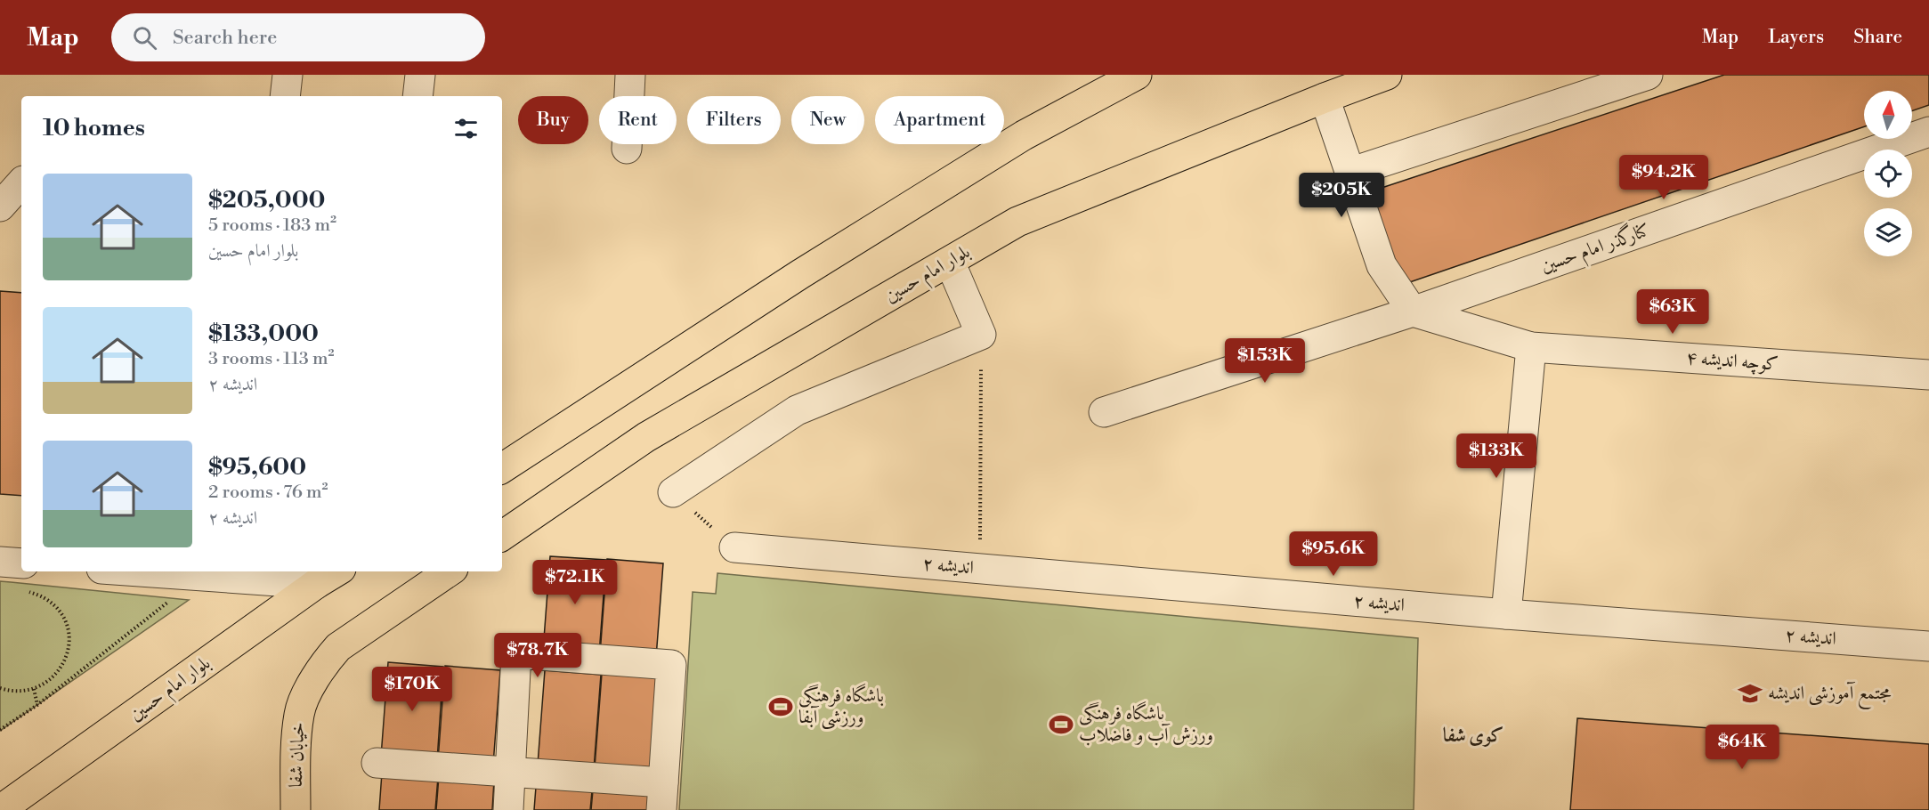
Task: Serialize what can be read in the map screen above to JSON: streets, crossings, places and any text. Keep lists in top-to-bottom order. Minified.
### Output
{"streets":{"main road":["بلوار امام حسین","خیابان شفا"],"street":["کنارگذر امام حسین","کوچه اندیشه ۴","اندیشه ۲"]},"crossings":[["کنارگذر امام حسین","کوچه اندیشه ۴"]],"districts":["کوی شفا"],"places":{"school or university":["مجتمع آموزشی اندیشه"],"sports":["باشگاه فرهنگی ورزشی آبفا","باشگاه فرهنگی ورزش آب و فاضلاب"]},"north":"top","page":{"header":"Map","search":"Search here","nav":["Map","Layers","Share"],"chip":["Buy","Rent","Filters","New","Apartment"],"heading":"10 homes","price":["$94.2K","$205K","$63K","$153K","$133K","$95.6K","$72.1K","$78.7K","$170K","$64K"],"list":[{"name":"$205,000","note":"5 rooms · 183 m² · بلوار امام حسین"},{"name":"$133,000","note":"3 rooms · 113 m² · اندیشه ۲"},{"name":"$95,600","note":"2 rooms · 76 m² · اندیشه ۲"}]}}
